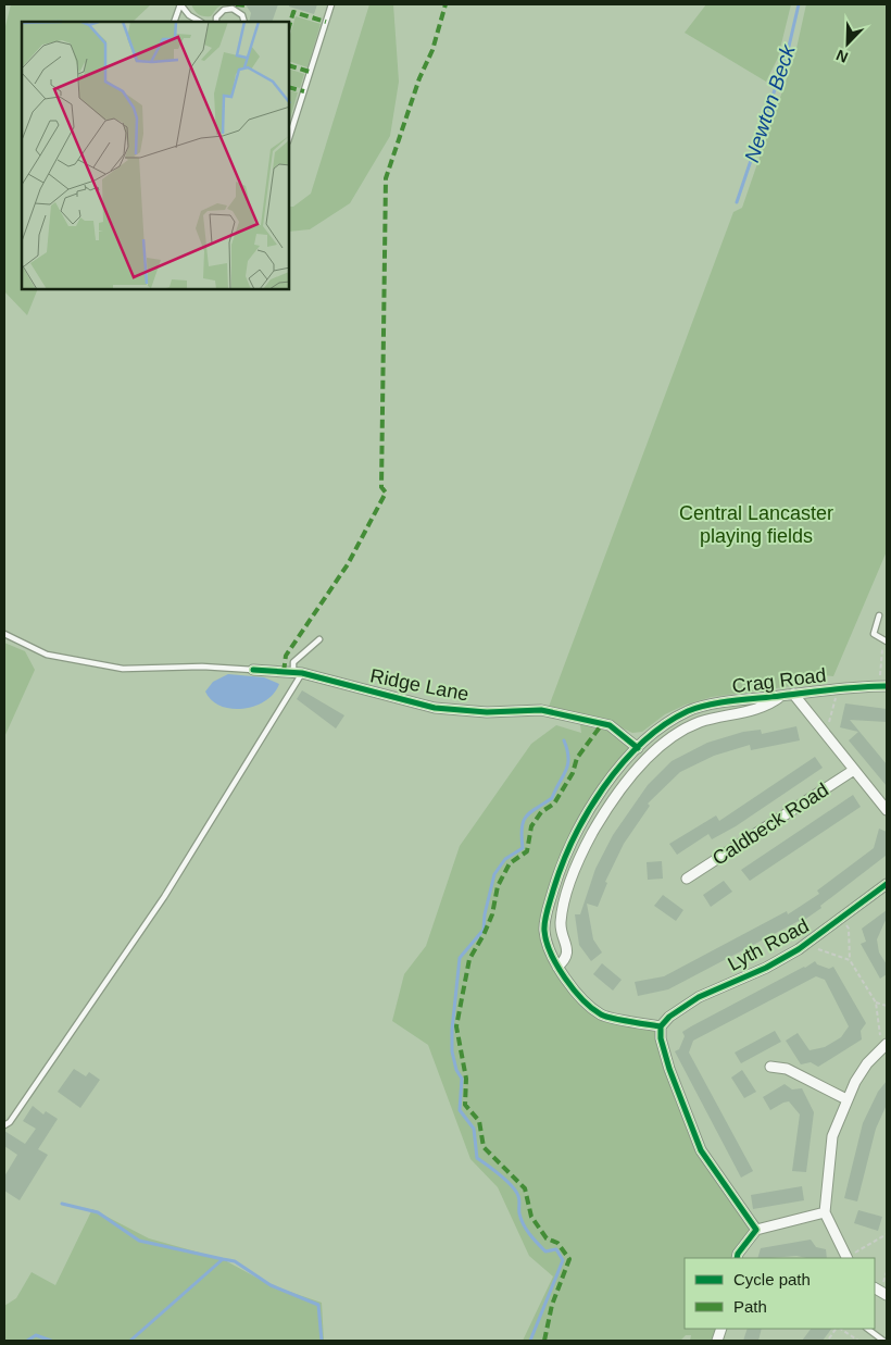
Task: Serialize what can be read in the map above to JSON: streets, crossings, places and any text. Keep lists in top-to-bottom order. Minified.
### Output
{"streets":{"street":["Crag Road","Ridge Lane","Caldbeck Road","Lyth Road"]},"crossings":[["Crag Road","Ridge Lane"],["Crag Road","Lyth Road"]],"water":["Newton Beck"],"parks":["Central Lancaster playing fields"],"legend":["Cycle path","Path"],"north":"bottom left"}
